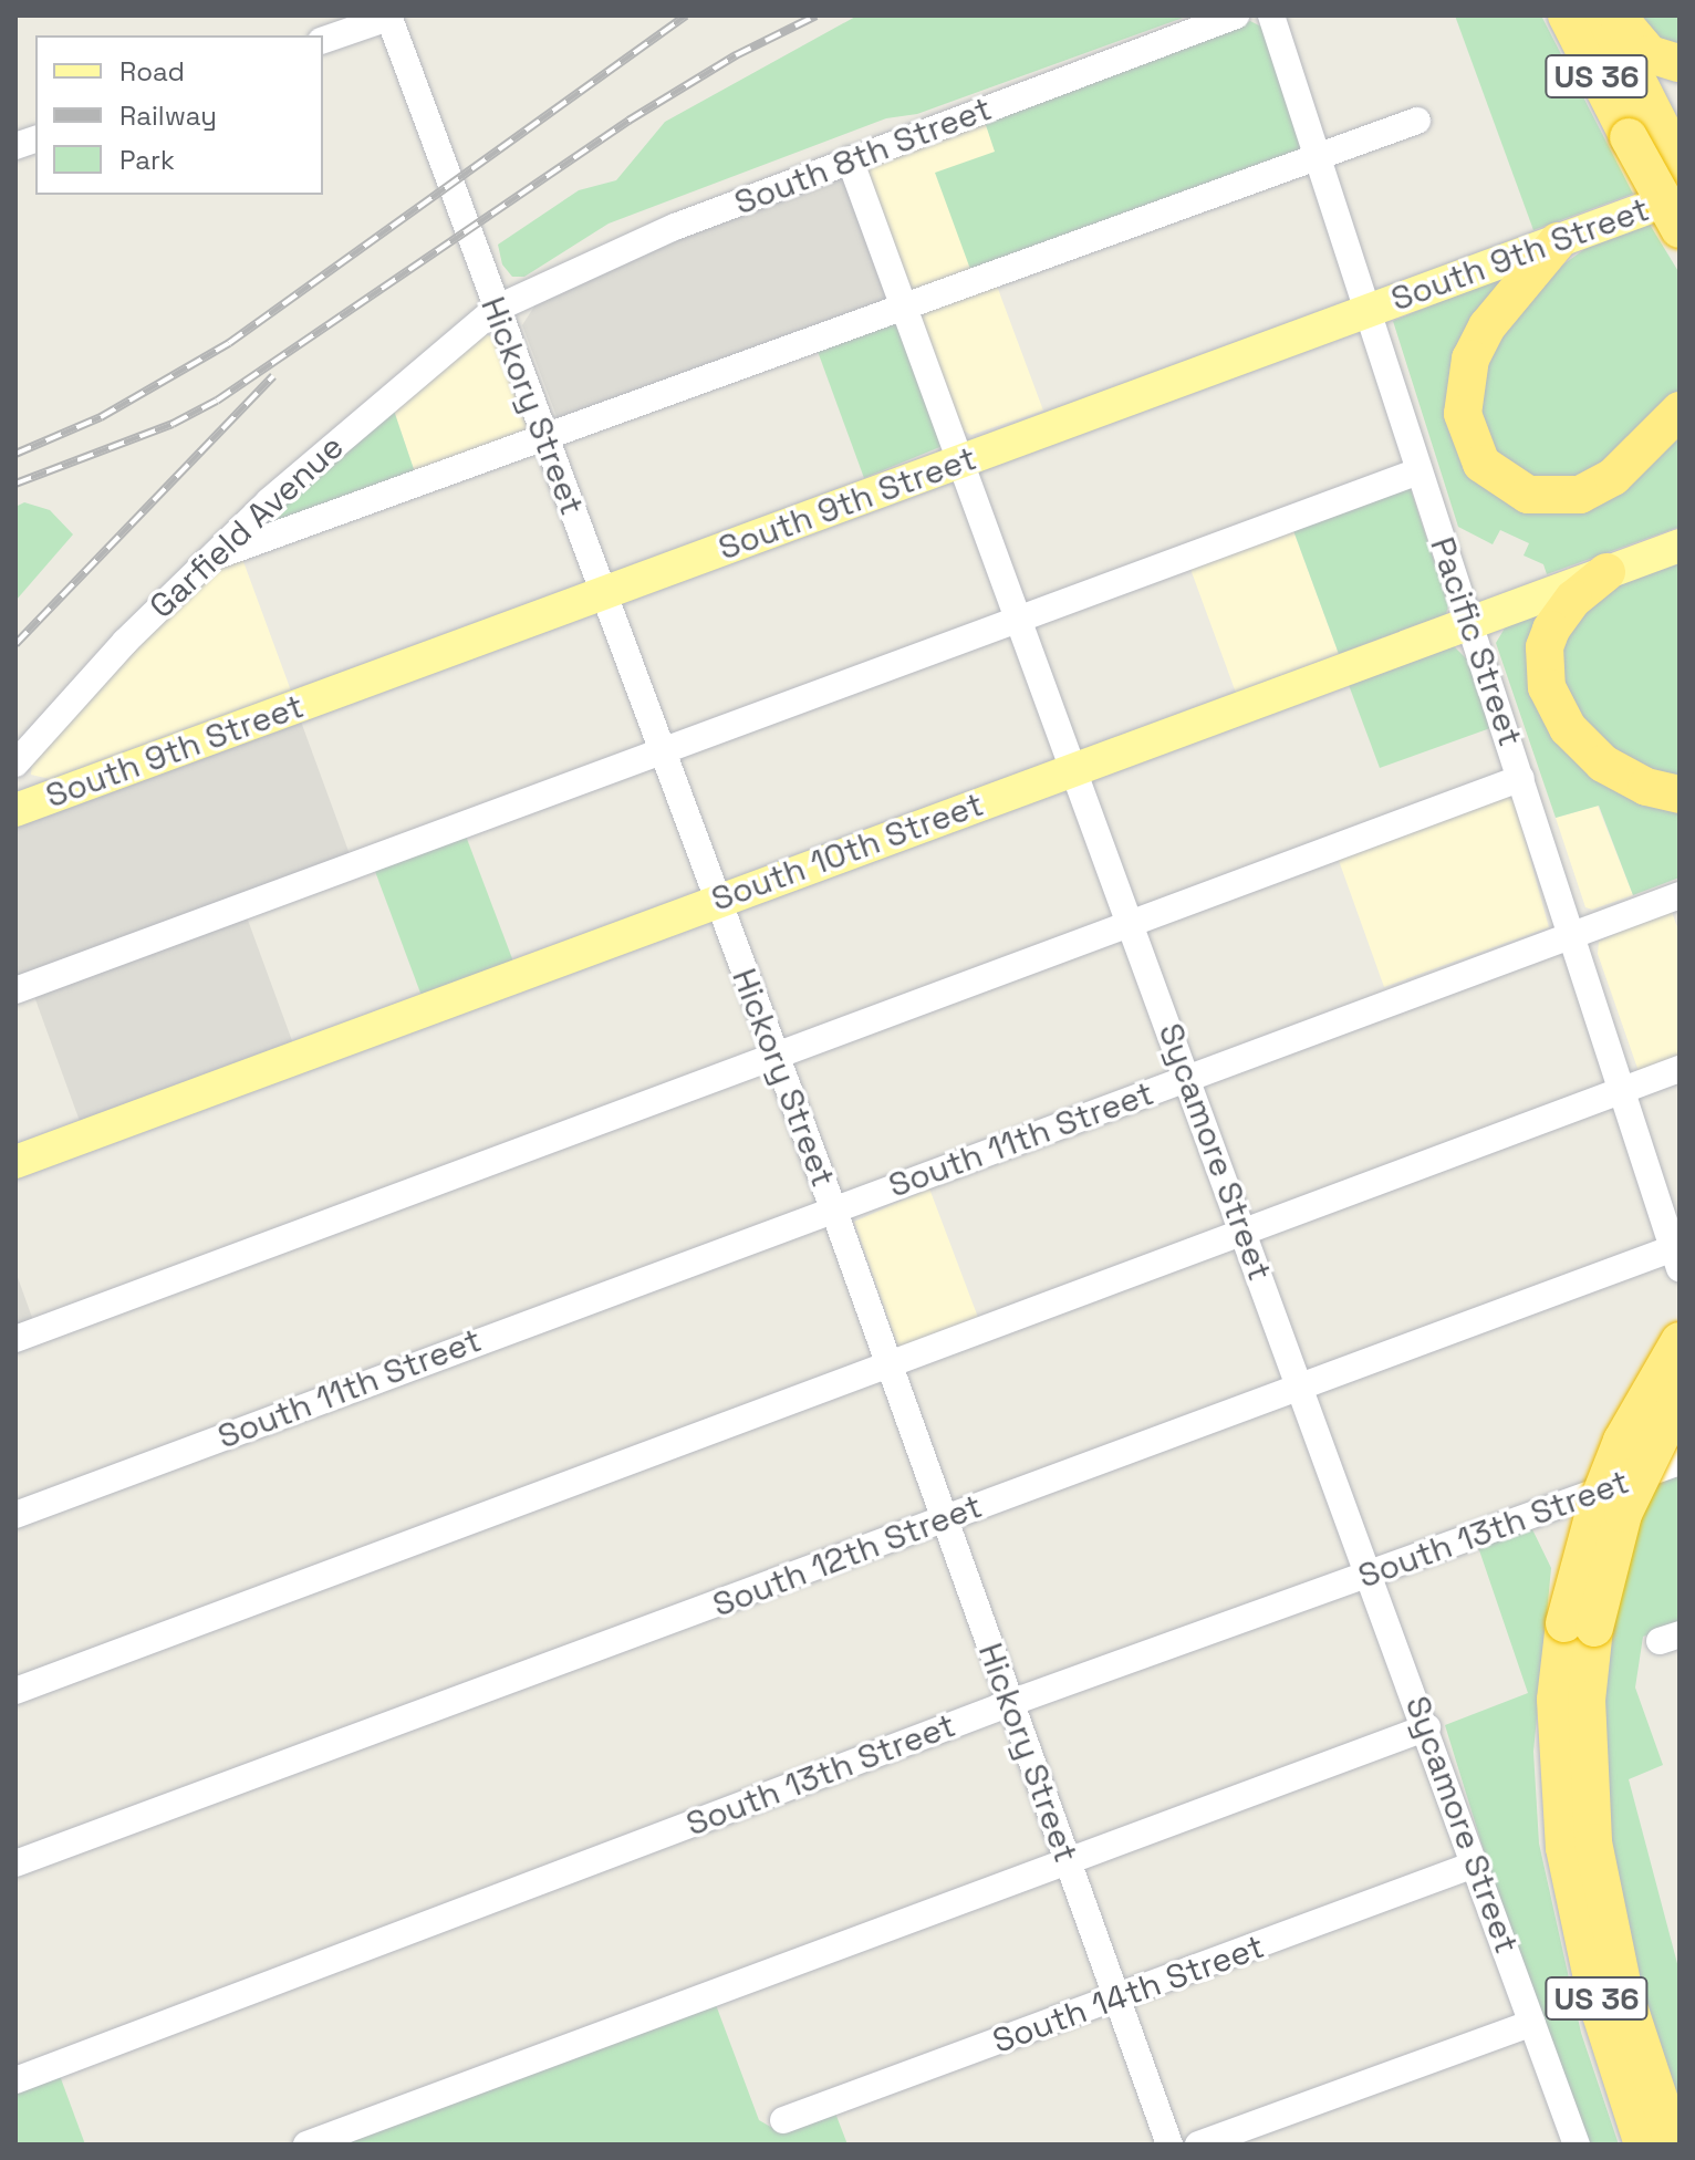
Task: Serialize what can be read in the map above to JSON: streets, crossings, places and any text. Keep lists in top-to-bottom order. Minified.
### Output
{"streets":{"highway":["US 36"],"main road":["South 9th Street","South 10th Street"],"street":["South 8th Street","Hickory Street","Garfield Avenue","Pacific Street","South 11th Street","Sycamore Street","South 13th Street","South 12th Street","South 14th Street"]},"crossings":[["South 8th Street","Hickory Street"],["South 8th Street","Garfield Avenue"],["South 8th Street","Sycamore Street"],["South 9th Street","Hickory Street"],["South 9th Street","Pacific Street"],["South 9th Street","Sycamore Street"],["Hickory Street","Garfield Avenue"],["Hickory Street","South 10th Street"],["Hickory Street","South 11th Street"],["Hickory Street","South 13th Street"],["Hickory Street","South 12th Street"],["Hickory Street","South 14th Street"],["Pacific Street","South 10th Street"],["Pacific Street","South 11th Street"],["Pacific Street","South 12th Street"],["South 10th Street","Sycamore Street"],["South 11th Street","Sycamore Street"],["Sycamore Street","South 13th Street"],["Sycamore Street","South 12th Street"],["Sycamore Street","South 14th Street"]],"legend":["Road","Railway","Park"]}
